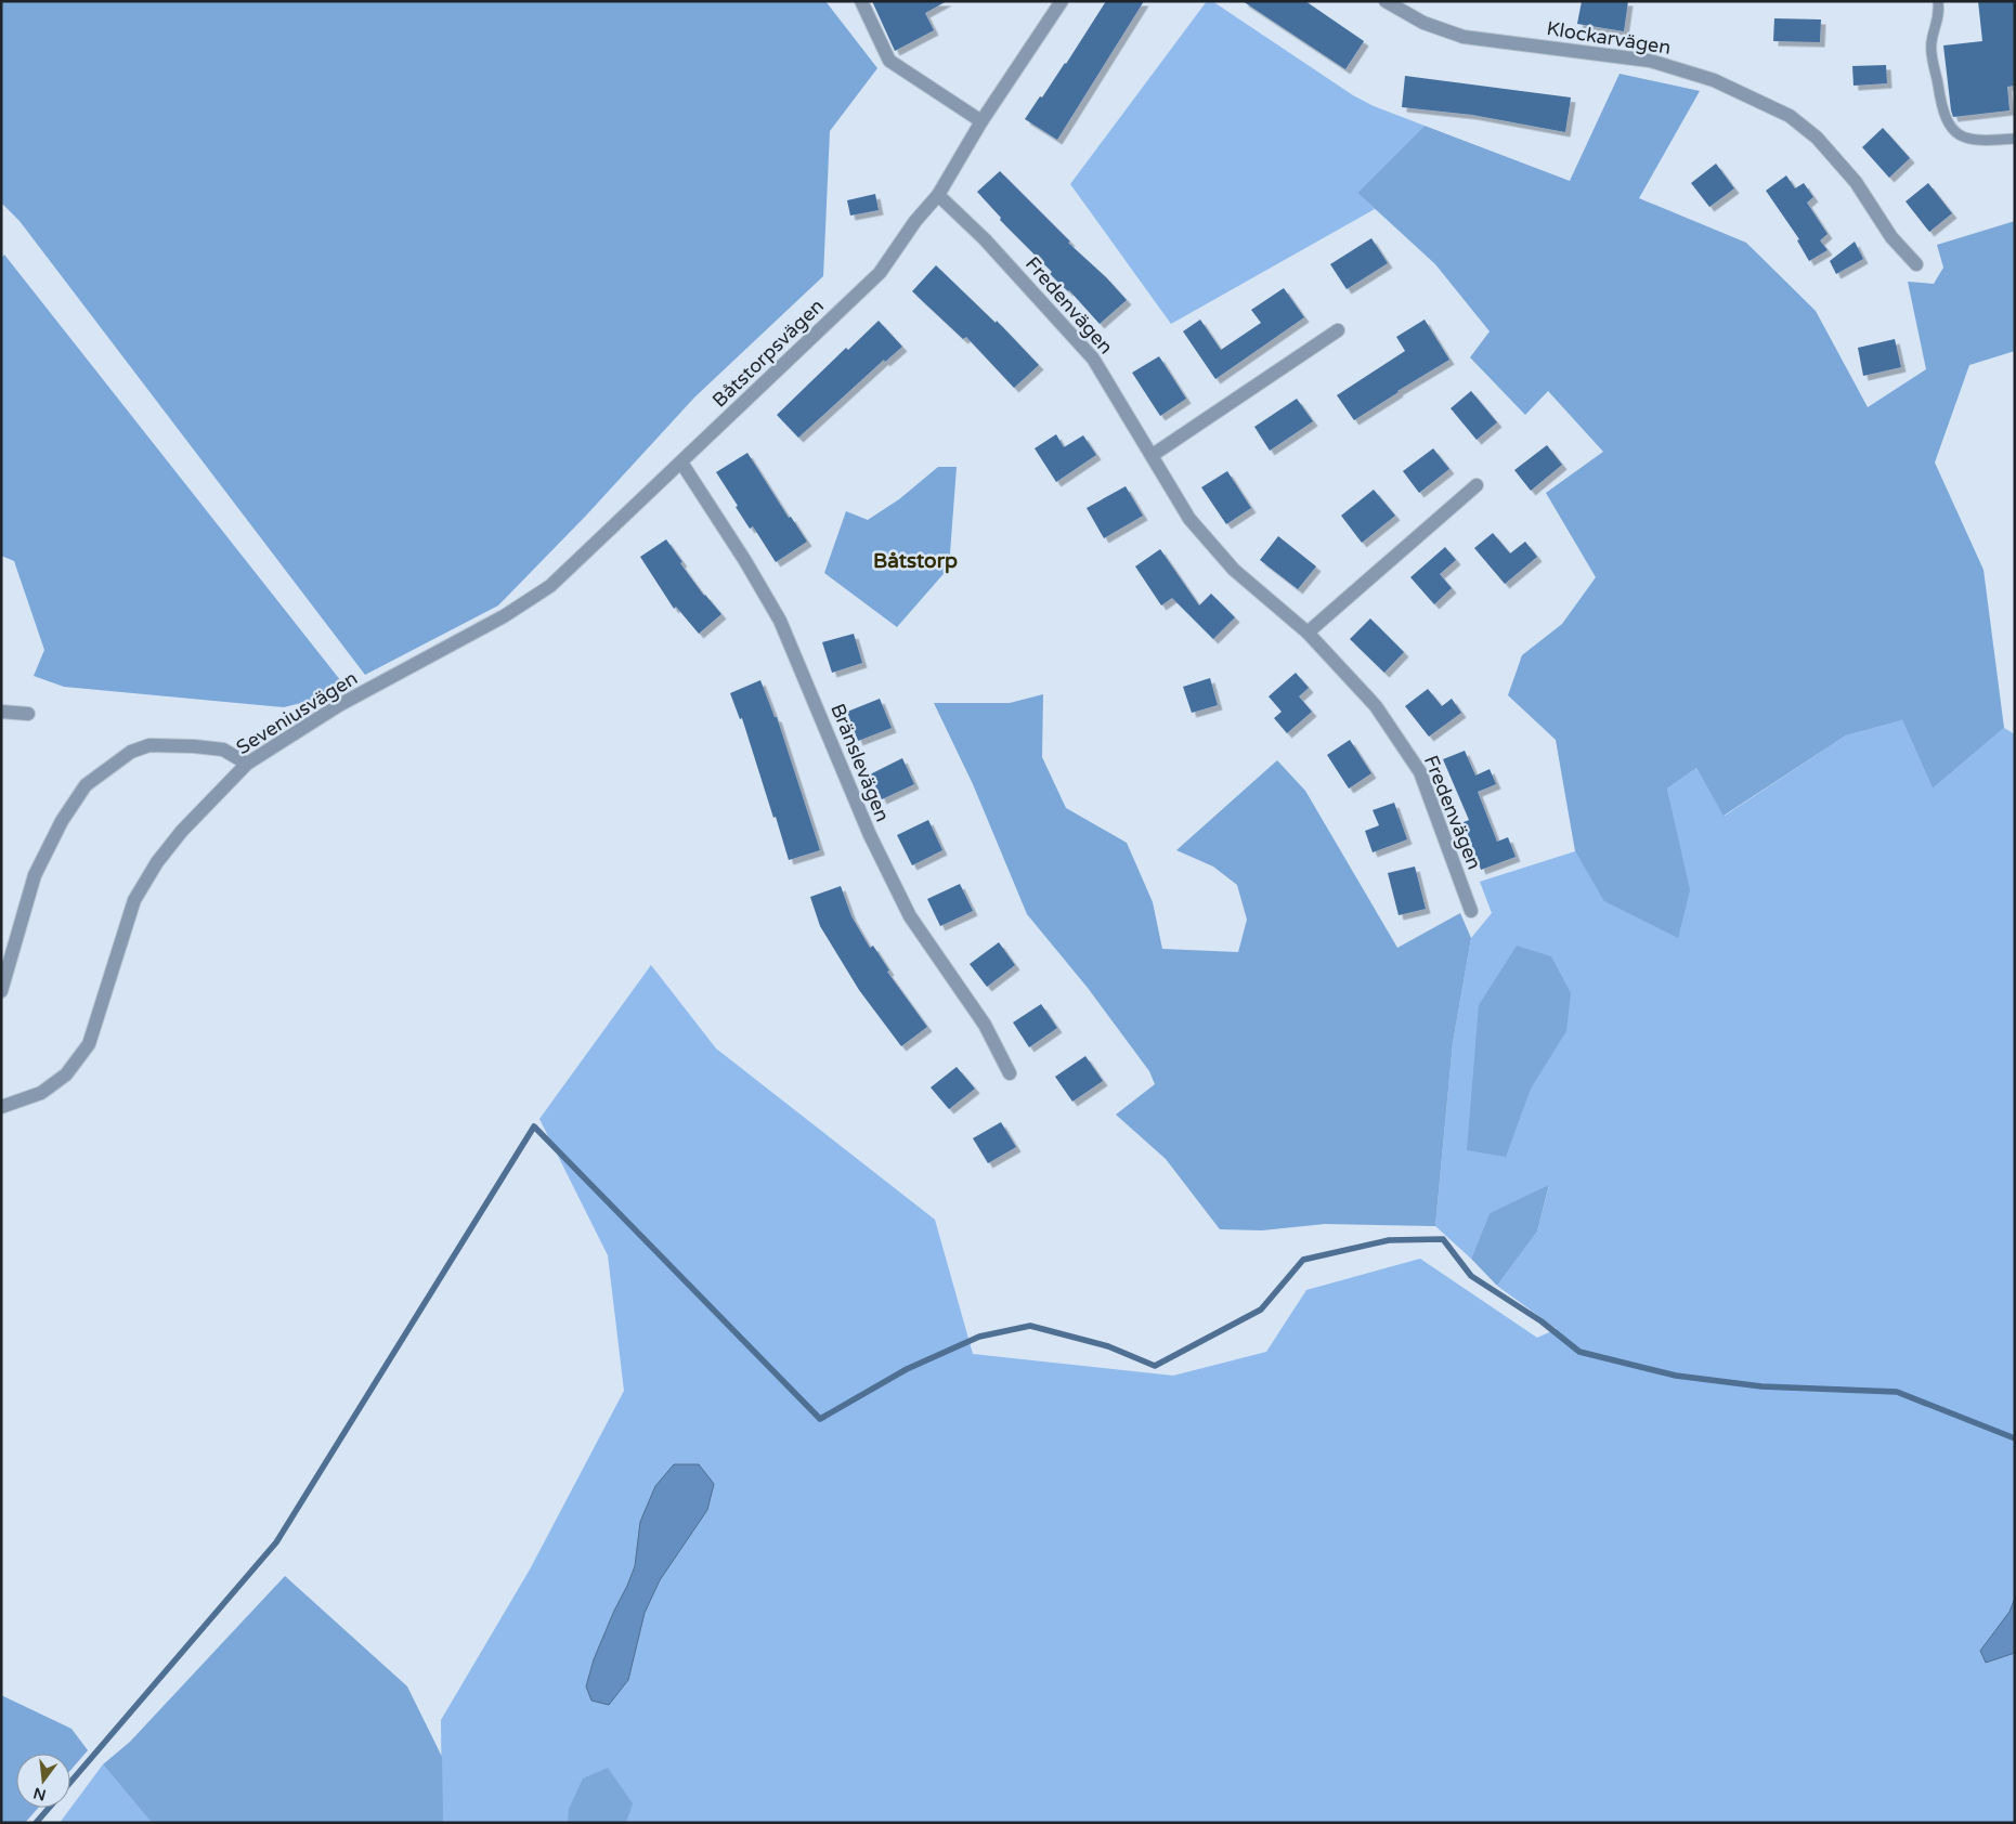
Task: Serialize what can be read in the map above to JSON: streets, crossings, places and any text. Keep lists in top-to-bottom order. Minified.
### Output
{"streets":{"street":["Klockarvägen","Fredenvägen","Båtstorpsvägen","Seveniusvägen","Bränslevägen"]},"crossings":[["Fredenvägen","Båtstorpsvägen"],["Båtstorpsvägen","Seveniusvägen"],["Båtstorpsvägen","Bränslevägen"]],"districts":["Båtstorp"],"north":"bottom"}
